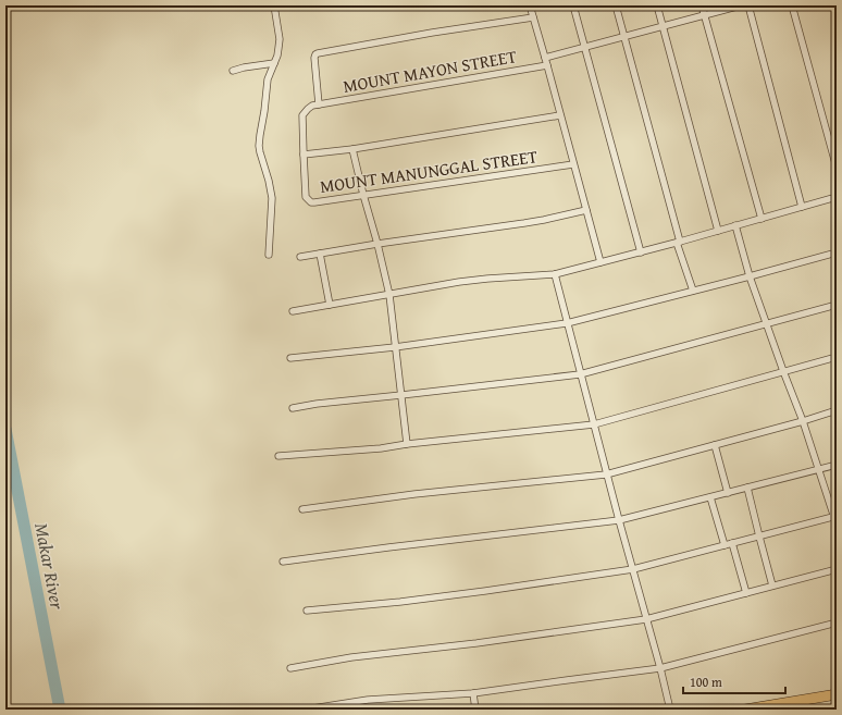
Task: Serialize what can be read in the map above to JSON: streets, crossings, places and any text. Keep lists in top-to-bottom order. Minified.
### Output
{"streets":{"street":["MOUNT MAYON STREET","MOUNT MANUNGGAL STREET"]},"water":["Makar River"],"scale_bar":"100 m"}
